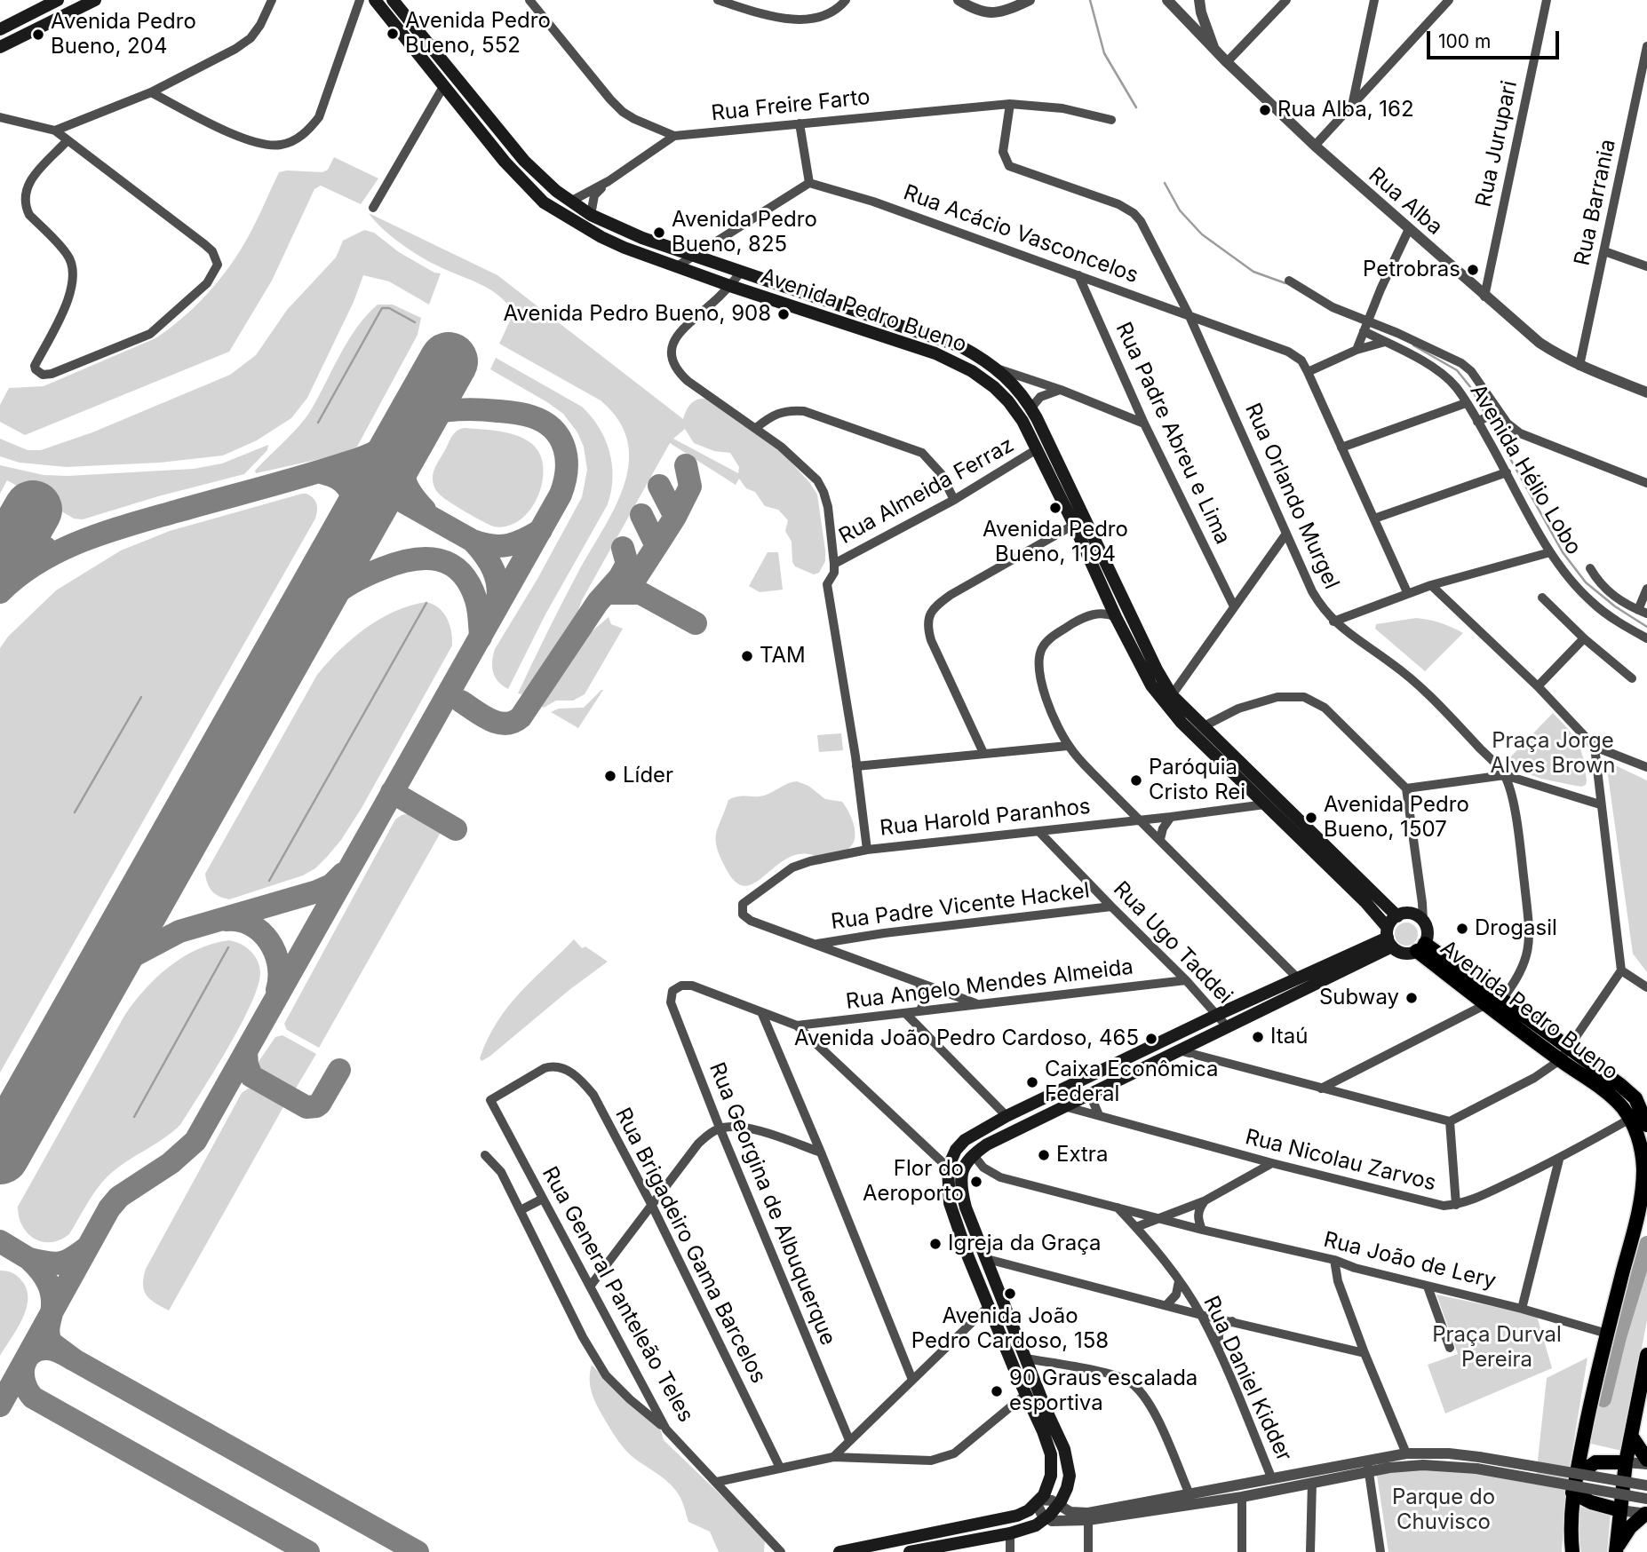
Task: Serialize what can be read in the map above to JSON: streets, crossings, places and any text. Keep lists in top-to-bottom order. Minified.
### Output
{"streets":{"main road":["Avenida Pedro Bueno"],"street":["Rua Freire Farto","Rua Jurupari","Rua Alba","Rua Barrania","Rua Acácio Vasconcelos","Rua Padre Abreu e Lima","Avenida Hélio Lobo","Rua Almeida Ferraz","Rua Orlando Murgel","Rua Harold Paranhos","Rua Padre Vicente Hackel","Rua Ugo Taddei","Rua Angelo Mendes Almeida","Rua Nicolau Zarvos","Rua Georgina de Albuquerque","Rua Brigadeiro Gama Barcelos","Rua João de Lery","Rua General Panteleão Teles","Rua Daniel Kidder"]},"crossings":[["Rua Freire Farto","Rua Orlando Murgel"],["Rua Jurupari","Rua Alba"],["Rua Alba","Rua Barrania"],["Rua Acácio Vasconcelos","Rua Padre Abreu e Lima"],["Rua Acácio Vasconcelos","Rua Orlando Murgel"],["Avenida Pedro Bueno","Rua Almeida Ferraz"],["Avenida Pedro Bueno","Rua Orlando Murgel"],["Avenida Pedro Bueno","Rua Harold Paranhos"],["Avenida Pedro Bueno","Rua Nicolau Zarvos"],["Avenida Pedro Bueno","Rua João de Lery"],["Rua Harold Paranhos","Rua Padre Vicente Hackel"],["Rua Harold Paranhos","Rua Ugo Taddei"],["Rua Padre Vicente Hackel","Rua Ugo Taddei"],["Rua Ugo Taddei","Rua Angelo Mendes Almeida"],["Rua Brigadeiro Gama Barcelos","Rua General Panteleão Teles"],["Rua João de Lery","Rua Daniel Kidder"]],"parks":["Praça Jorge Alves Brown","Praça Durval Pereira","Parque do Chuvisco"],"places":["Avenida Pedro Bueno, 552","Avenida Pedro Bueno, 204","Rua Alba, 162","Avenida Pedro Bueno, 825","Petrobras","Avenida Pedro Bueno, 908","Avenida Pedro Bueno, 1194","TAM","Líder","Paróquia Cristo Rei","Avenida Pedro Bueno, 1507","Drogasil","Subway","Itaú","Avenida João Pedro Cardoso, 465","Caixa Econômica Federal","Extra","Flor do Aeroporto","Igreja da Graça","Avenida João Pedro Cardoso, 158","90 Graus escalada esportiva"],"scale_bar":"100 m"}
